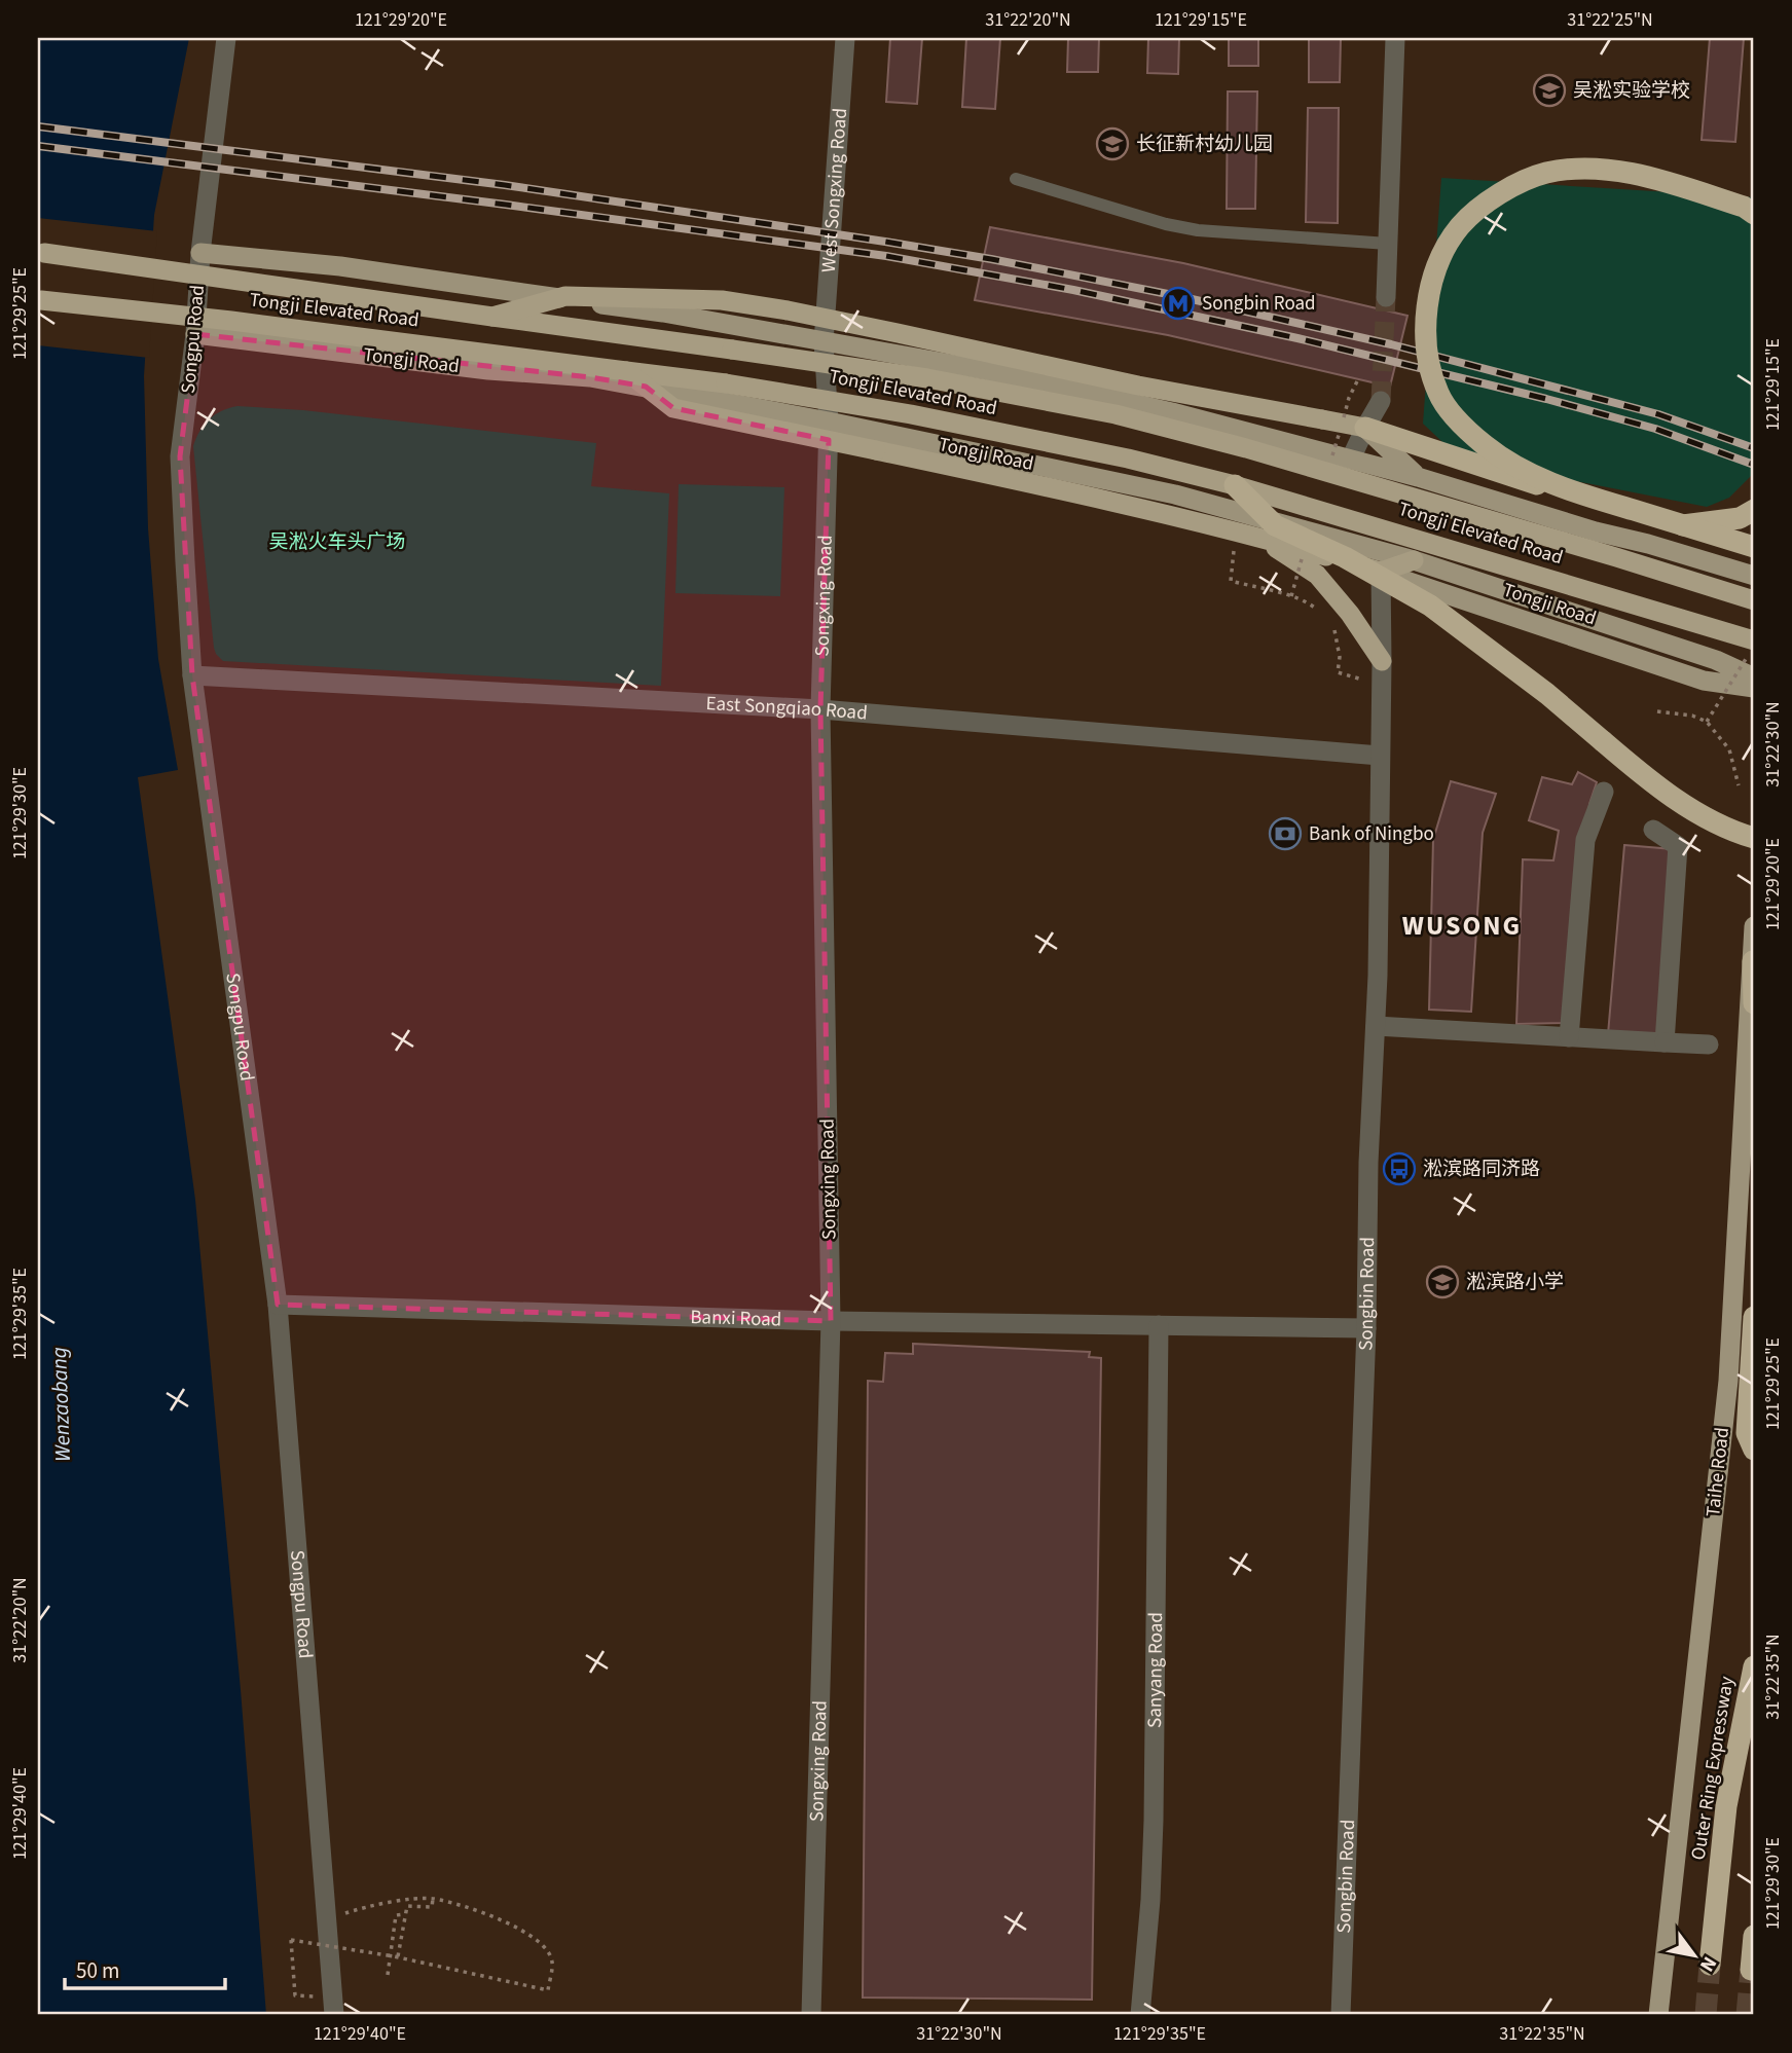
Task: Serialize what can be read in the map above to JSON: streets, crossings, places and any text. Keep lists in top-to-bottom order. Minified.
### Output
{"streets":{"highway":["Tongji Elevated Road","Outer Ring Expressway"],"main road":["Tongji Road","Taihe Road"],"street":["West Songxing Road","Songpu Road","Songxing Road","East Songqiao Road","Songbin Road","Banxi Road","Sanyang Road"]},"crossings":[["West Songxing Road","Songxing Road"],["Songpu Road","Tongji Road"],["Songpu Road","East Songqiao Road"],["Songpu Road","Banxi Road"],["Tongji Road","Songxing Road"],["Tongji Road","Songbin Road"],["Songxing Road","East Songqiao Road"],["Songxing Road","Banxi Road"],["East Songqiao Road","Songbin Road"],["Songbin Road","Banxi Road"],["Banxi Road","Sanyang Road"]],"districts":["WUSONG"],"water":["Wenzaobang"],"parks":["吴淞火车头广场"],"places":{"school or university":["吴淞实验学校","长征新村幼儿园","淞滨路小学"],"metro station":["Songbin Road"],"bank":["Bank of Ningbo"],"bus stop":["淞滨路同济路"]},"scale_bar":"50 m","north":"bottom right","coordinates":["121°29'20\"E","31°22'20\"N","121°29'15\"E","31°22'25\"N","121°29'25\"E","31°22'30\"N","121°29'30\"E","121°29'35\"E","31°22'35\"N","121°29'40\"E"]}
